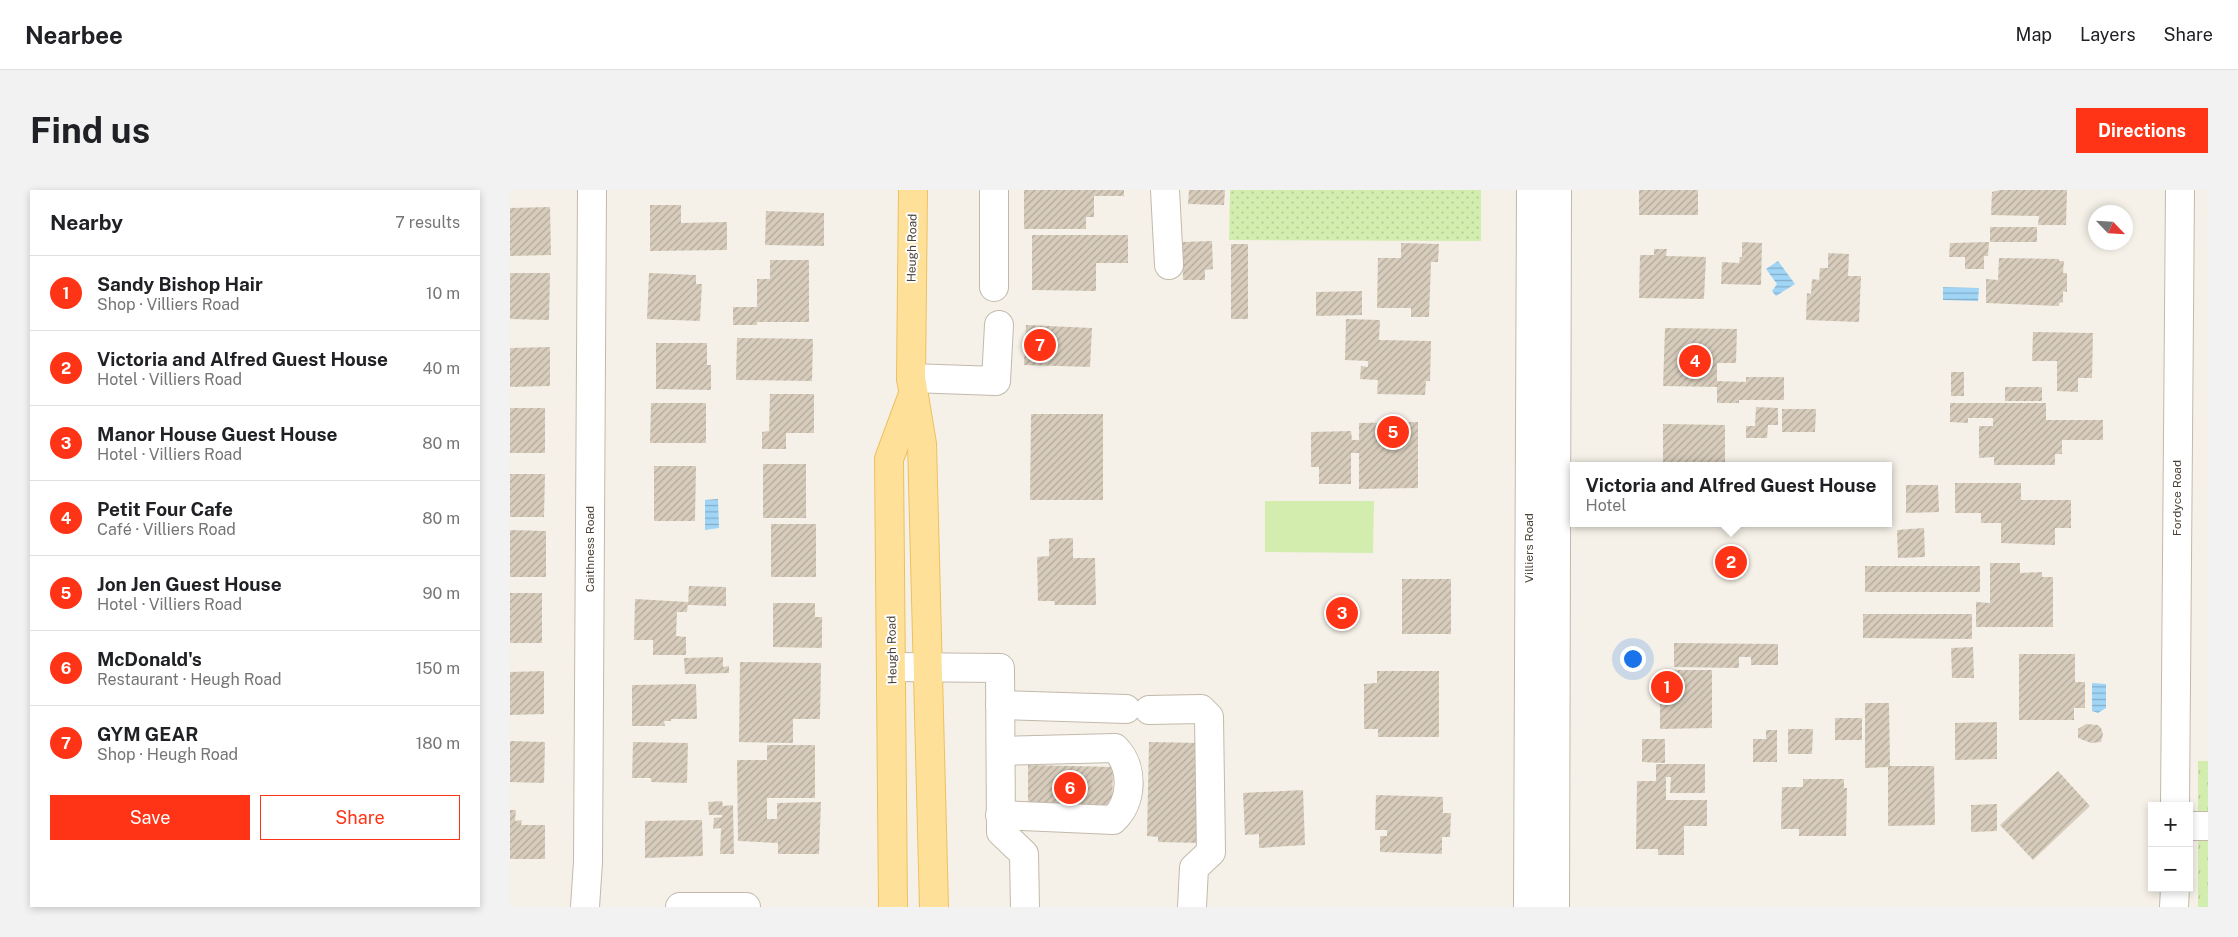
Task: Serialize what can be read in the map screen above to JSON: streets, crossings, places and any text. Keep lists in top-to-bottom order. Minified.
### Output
{"streets":{"main road":["Heugh Road"],"street":["Fordyce Road","Villiers Road","Caithness Road"]},"north":"bottom right","page":{"header":"Nearbee","nav":["Map","Layers","Share"],"buttons":["Directions",["Save","Share"]],"title":"Find us","heading":["Nearby","7 results"],"list":[{"mark":"1","name":"Sandy Bishop Hair","note":"Shop · Villiers Road","value":"10 m"},{"mark":"2","name":"Victoria and Alfred Guest House","note":"Hotel · Villiers Road","value":"40 m"},{"mark":"3","name":"Manor House Guest House","note":"Hotel · Villiers Road","value":"80 m"},{"mark":"4","name":"Petit Four Cafe","note":"Café · Villiers Road","value":"80 m"},{"mark":"5","name":"Jon Jen Guest House","note":"Hotel · Villiers Road","value":"90 m"},{"mark":"6","name":"McDonald's","note":"Restaurant · Heugh Road","value":"150 m"},{"mark":"7","name":"GYM GEAR","note":"Shop · Heugh Road","value":"180 m"}],"pins":["7","4","5","2","3","1","6"],"popup":["Victoria and Alfred Guest House","Hotel"],"map_buttons":["+","−"]}}
